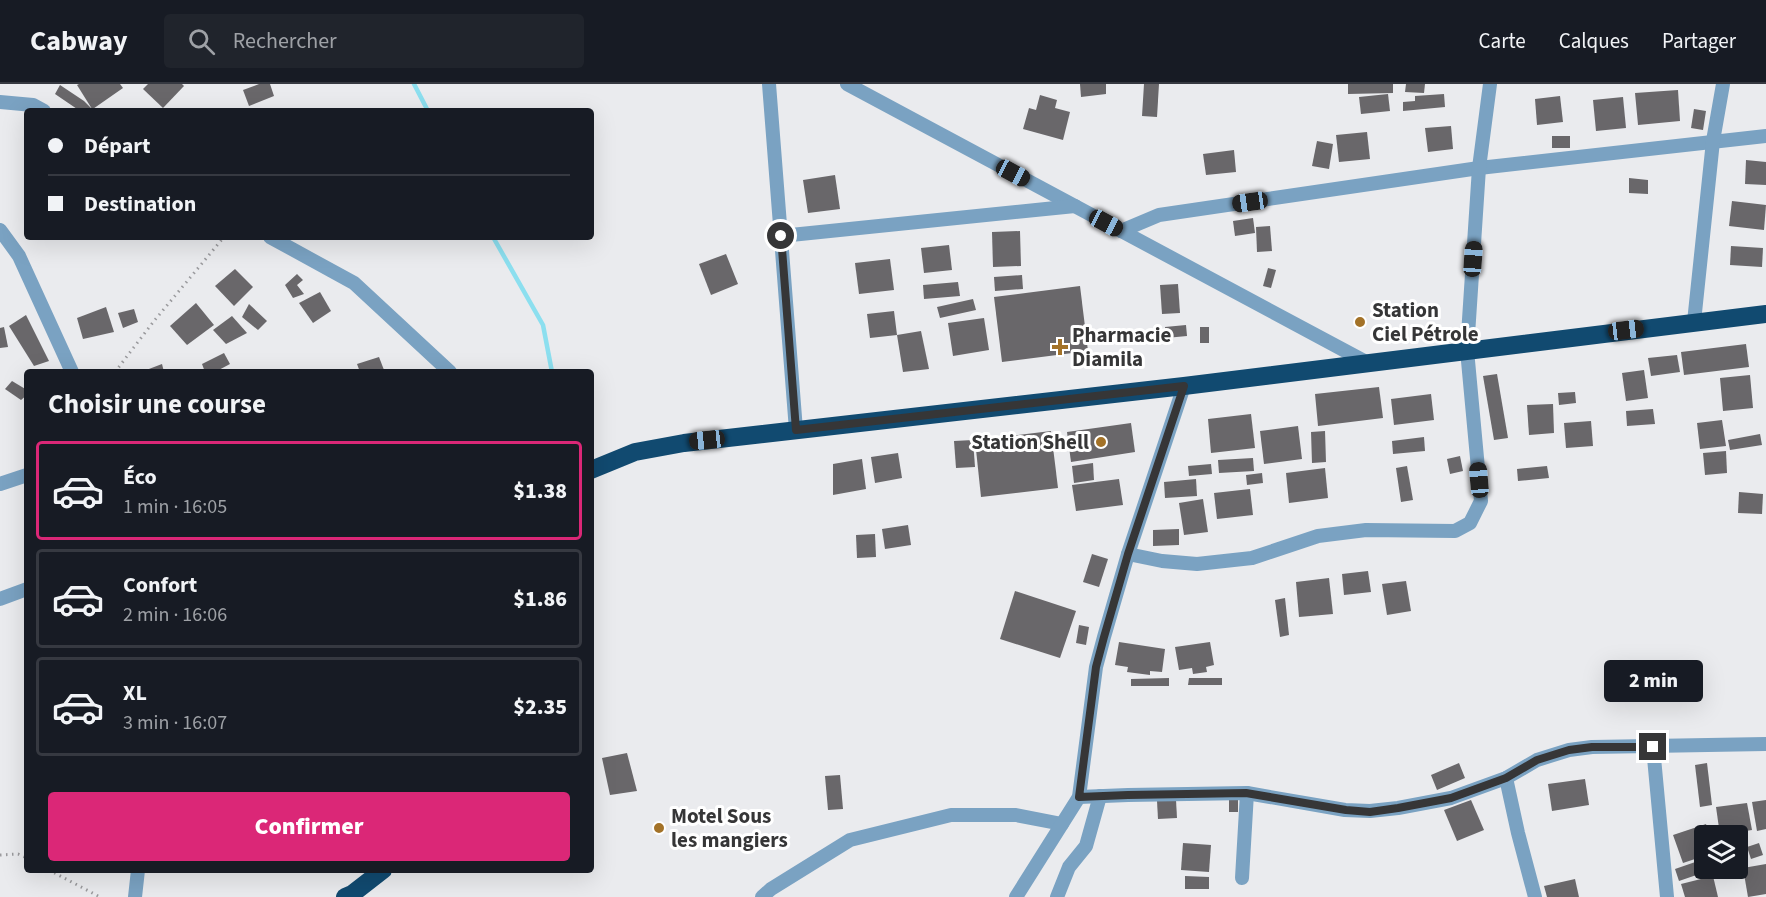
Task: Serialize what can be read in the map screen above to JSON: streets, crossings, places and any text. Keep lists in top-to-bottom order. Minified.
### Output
{"places":{"other":["Station Ciel Pétrole","Station Shell","Motel Sous les mangiers"],"health":["Pharmacie Diamila"]},"page":{"header":"Cabway","search":"Rechercher","nav":["Carte","Calques","Partager"],"banner":["Départ","Destination"],"heading":"Choisir une course","list":[{"name":"Éco","note":"1 min · 16:05","value":"$1.38"},{"name":"Confort","note":"2 min · 16:06","value":"$1.86"},{"name":"XL","note":"3 min · 16:07","value":"$2.35"}],"bubble":"2 min","buttons":"Confirmer"}}
